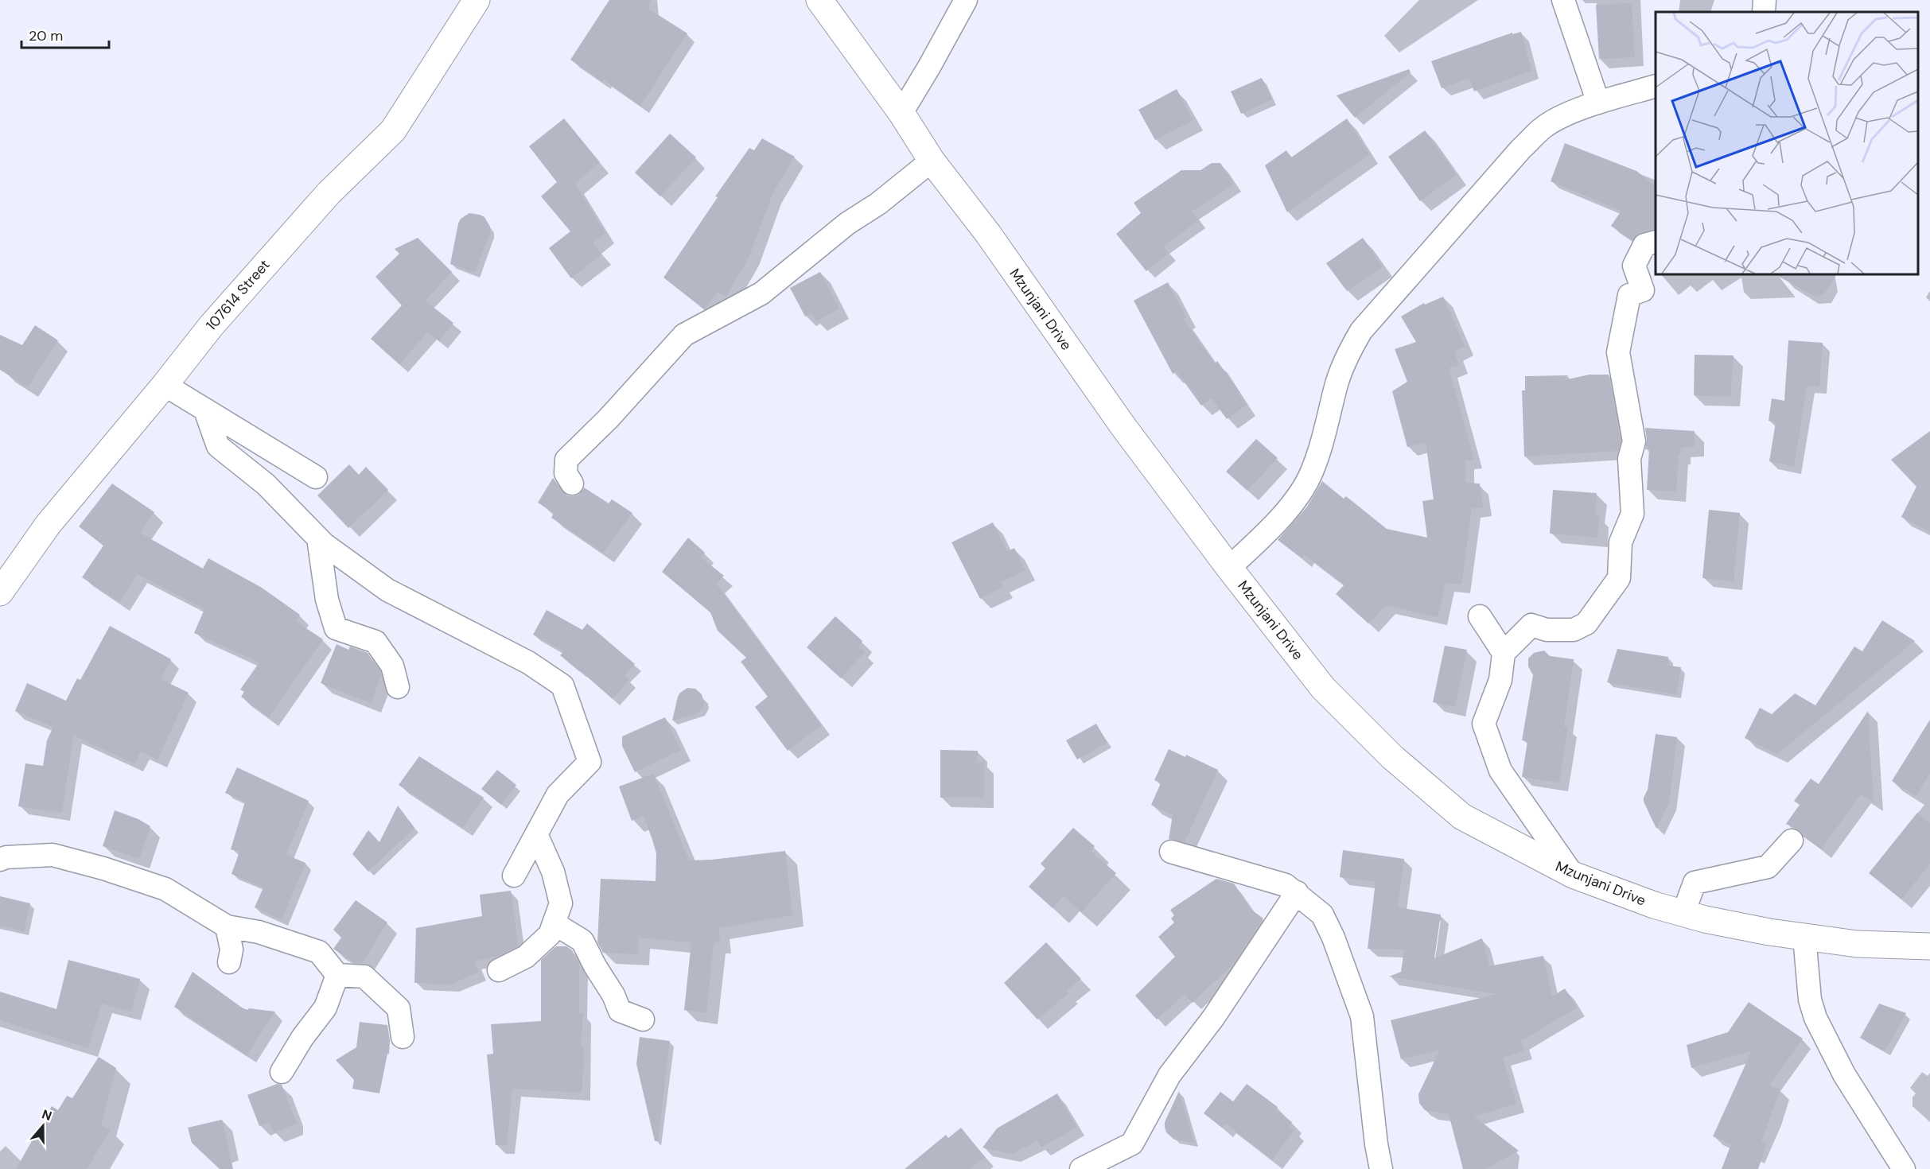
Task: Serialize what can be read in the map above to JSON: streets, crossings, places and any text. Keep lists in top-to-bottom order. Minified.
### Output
{"streets":{"main road":["107614 Street","Mzunjani Drive"]},"scale_bar":"20 m","north":"top"}
